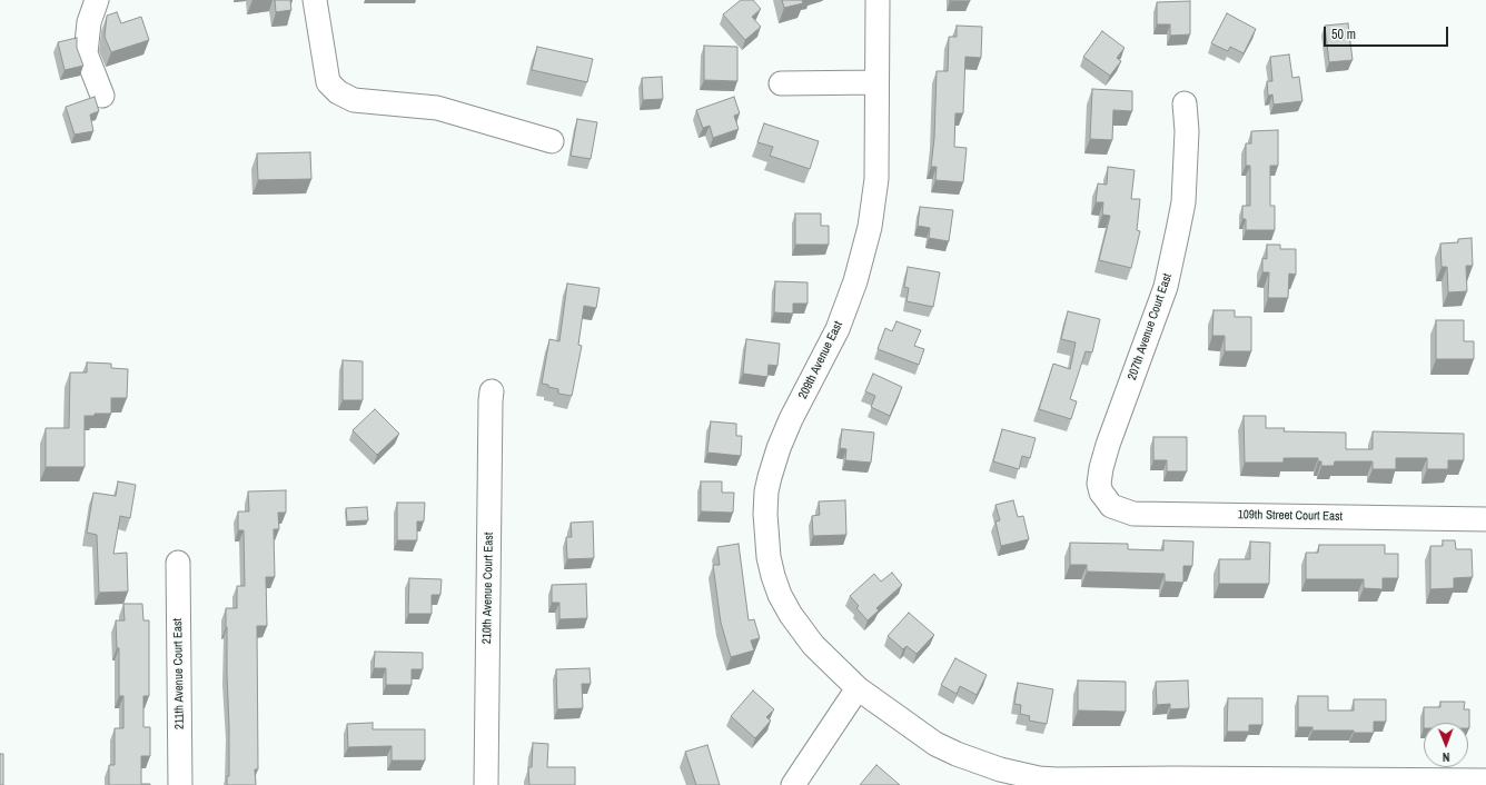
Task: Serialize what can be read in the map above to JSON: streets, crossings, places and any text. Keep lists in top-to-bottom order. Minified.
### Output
{"streets":{"street":["207th Avenue Court East","209th Avenue East","109th Street Court East","210th Avenue Court East","211th Avenue Court East"]},"crossings":[["207th Avenue Court East","109th Street Court East"]],"scale_bar":"50 m","north":"bottom"}
